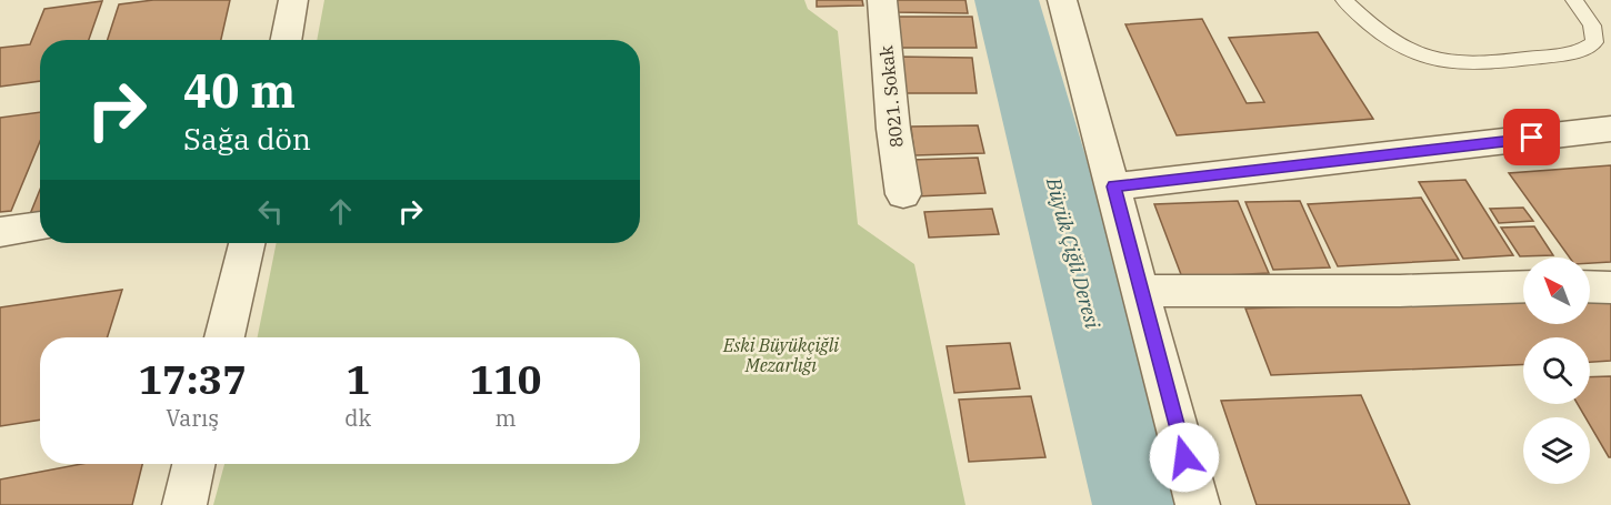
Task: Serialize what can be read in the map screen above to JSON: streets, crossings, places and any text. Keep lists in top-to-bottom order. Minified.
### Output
{"streets":{"street":["8021. Sokak"]},"water":["Büyük Çiğli Deresi"],"parks":["Eski Büyükçiğli Mezarlığı"],"north":"top left","page":{"turn":["40 m","Sağa dön"],"eta":["17:37","Varış","1","dk","110","m"]}}
